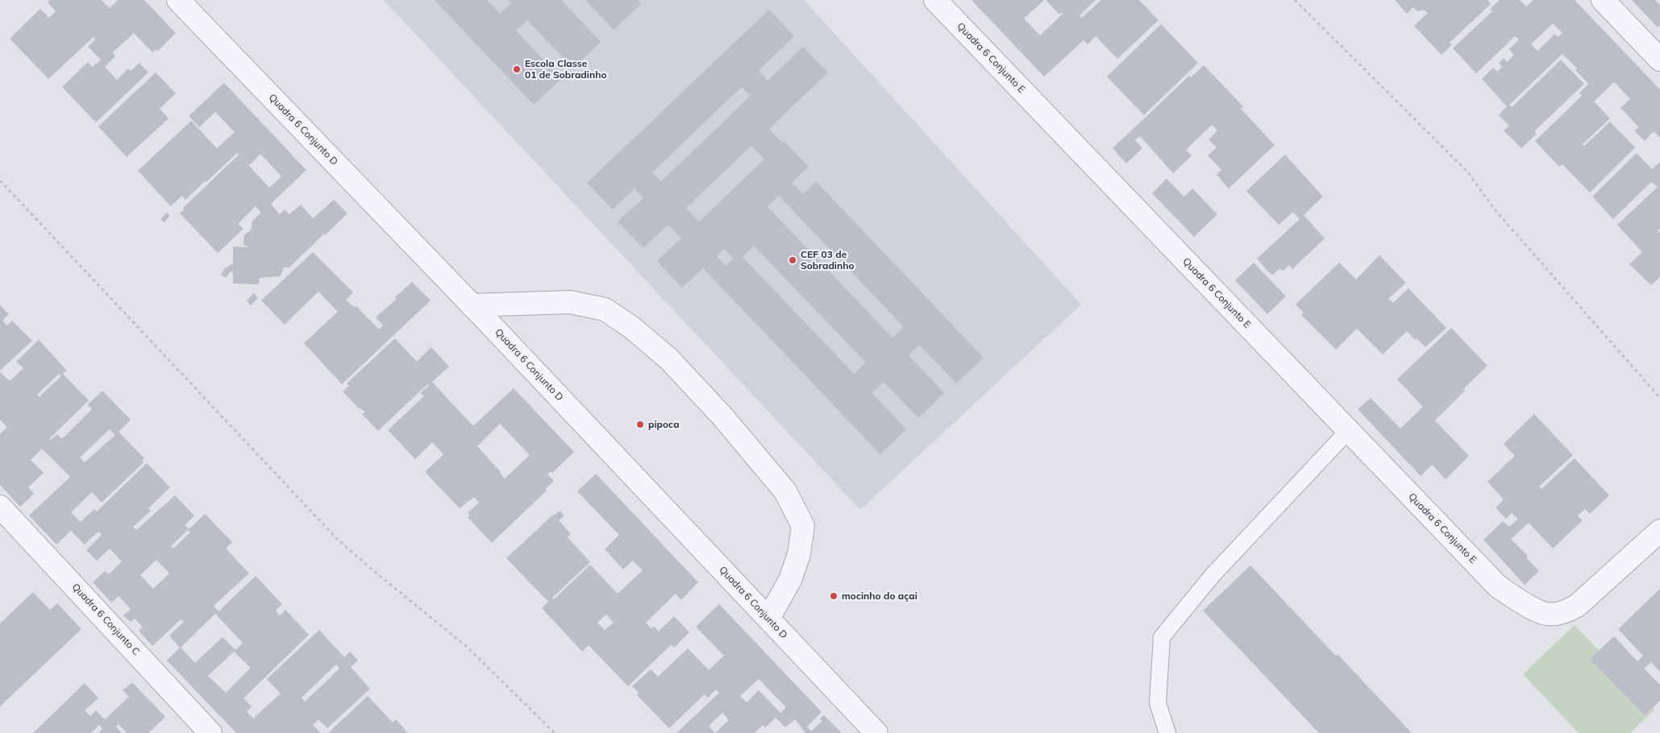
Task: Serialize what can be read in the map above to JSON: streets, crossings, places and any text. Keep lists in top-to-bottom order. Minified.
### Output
{"streets":{"street":["Quadra 6 Conjunto E","Quadra 6 Conjunto D","Quadra 6 Conjunto C"]},"places":["Escola Classe 01 de Sobradinho","CEF 03 de Sobradinho","pipoca","mocinho do açai"]}
